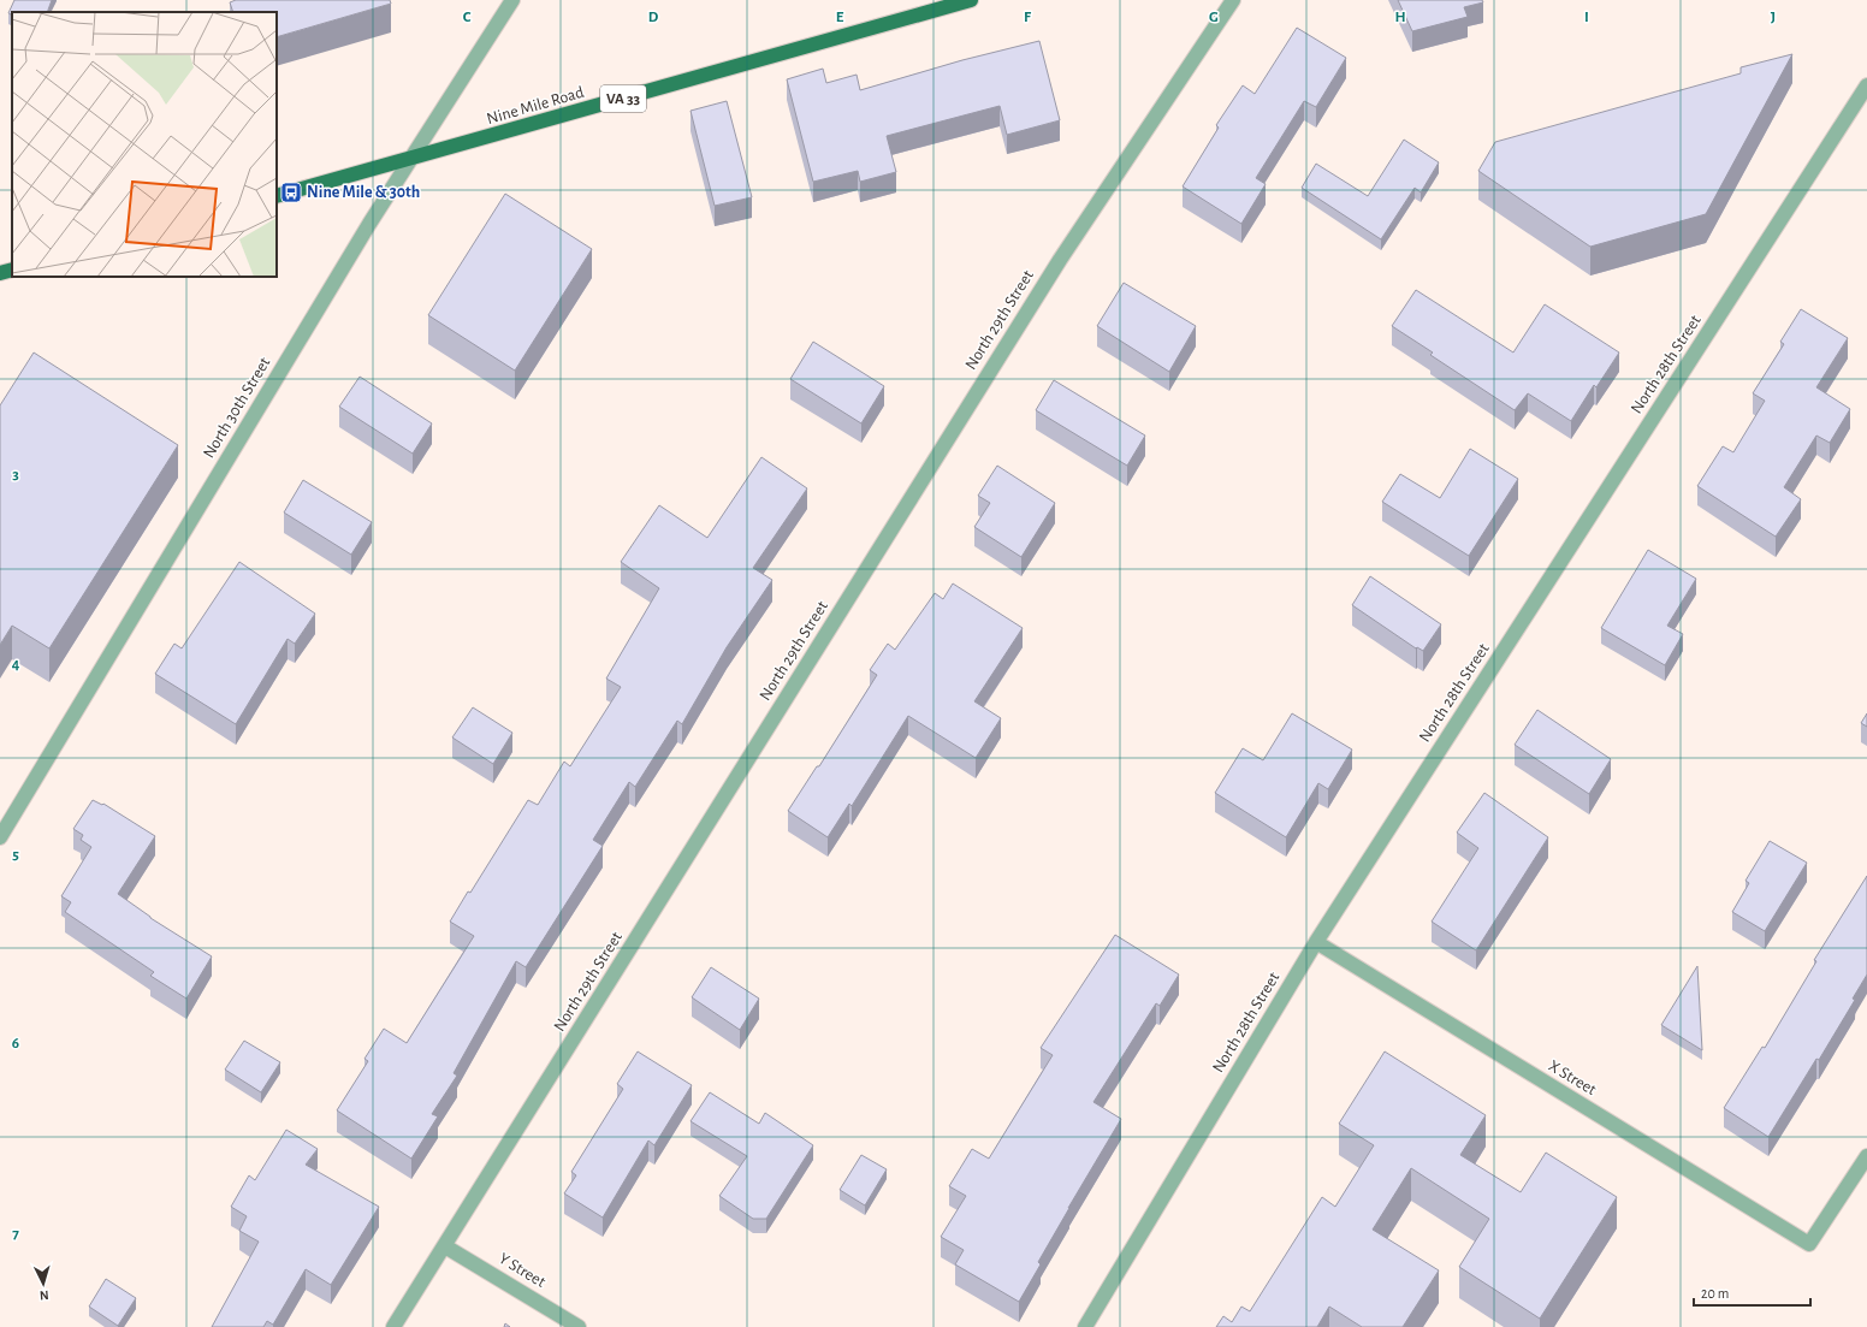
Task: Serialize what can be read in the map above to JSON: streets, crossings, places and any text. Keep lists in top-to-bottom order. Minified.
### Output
{"streets":{"main road":["VA 33","Nine Mile Road"],"street":["North 29th Street","North 28th Street","North 30th Street","X Street","Y Street"]},"crossings":[["Nine Mile Road","North 30th Street"],["North 29th Street","Y Street"],["North 28th Street","X Street"]],"places":{"bus stop":["Nine Mile & 30th"]},"scale_bar":"20 m","north":"bottom","grid":{"columns":["C","D","E","F","G","H","I","J"],"rows":["3","4","5","6","7"]}}
